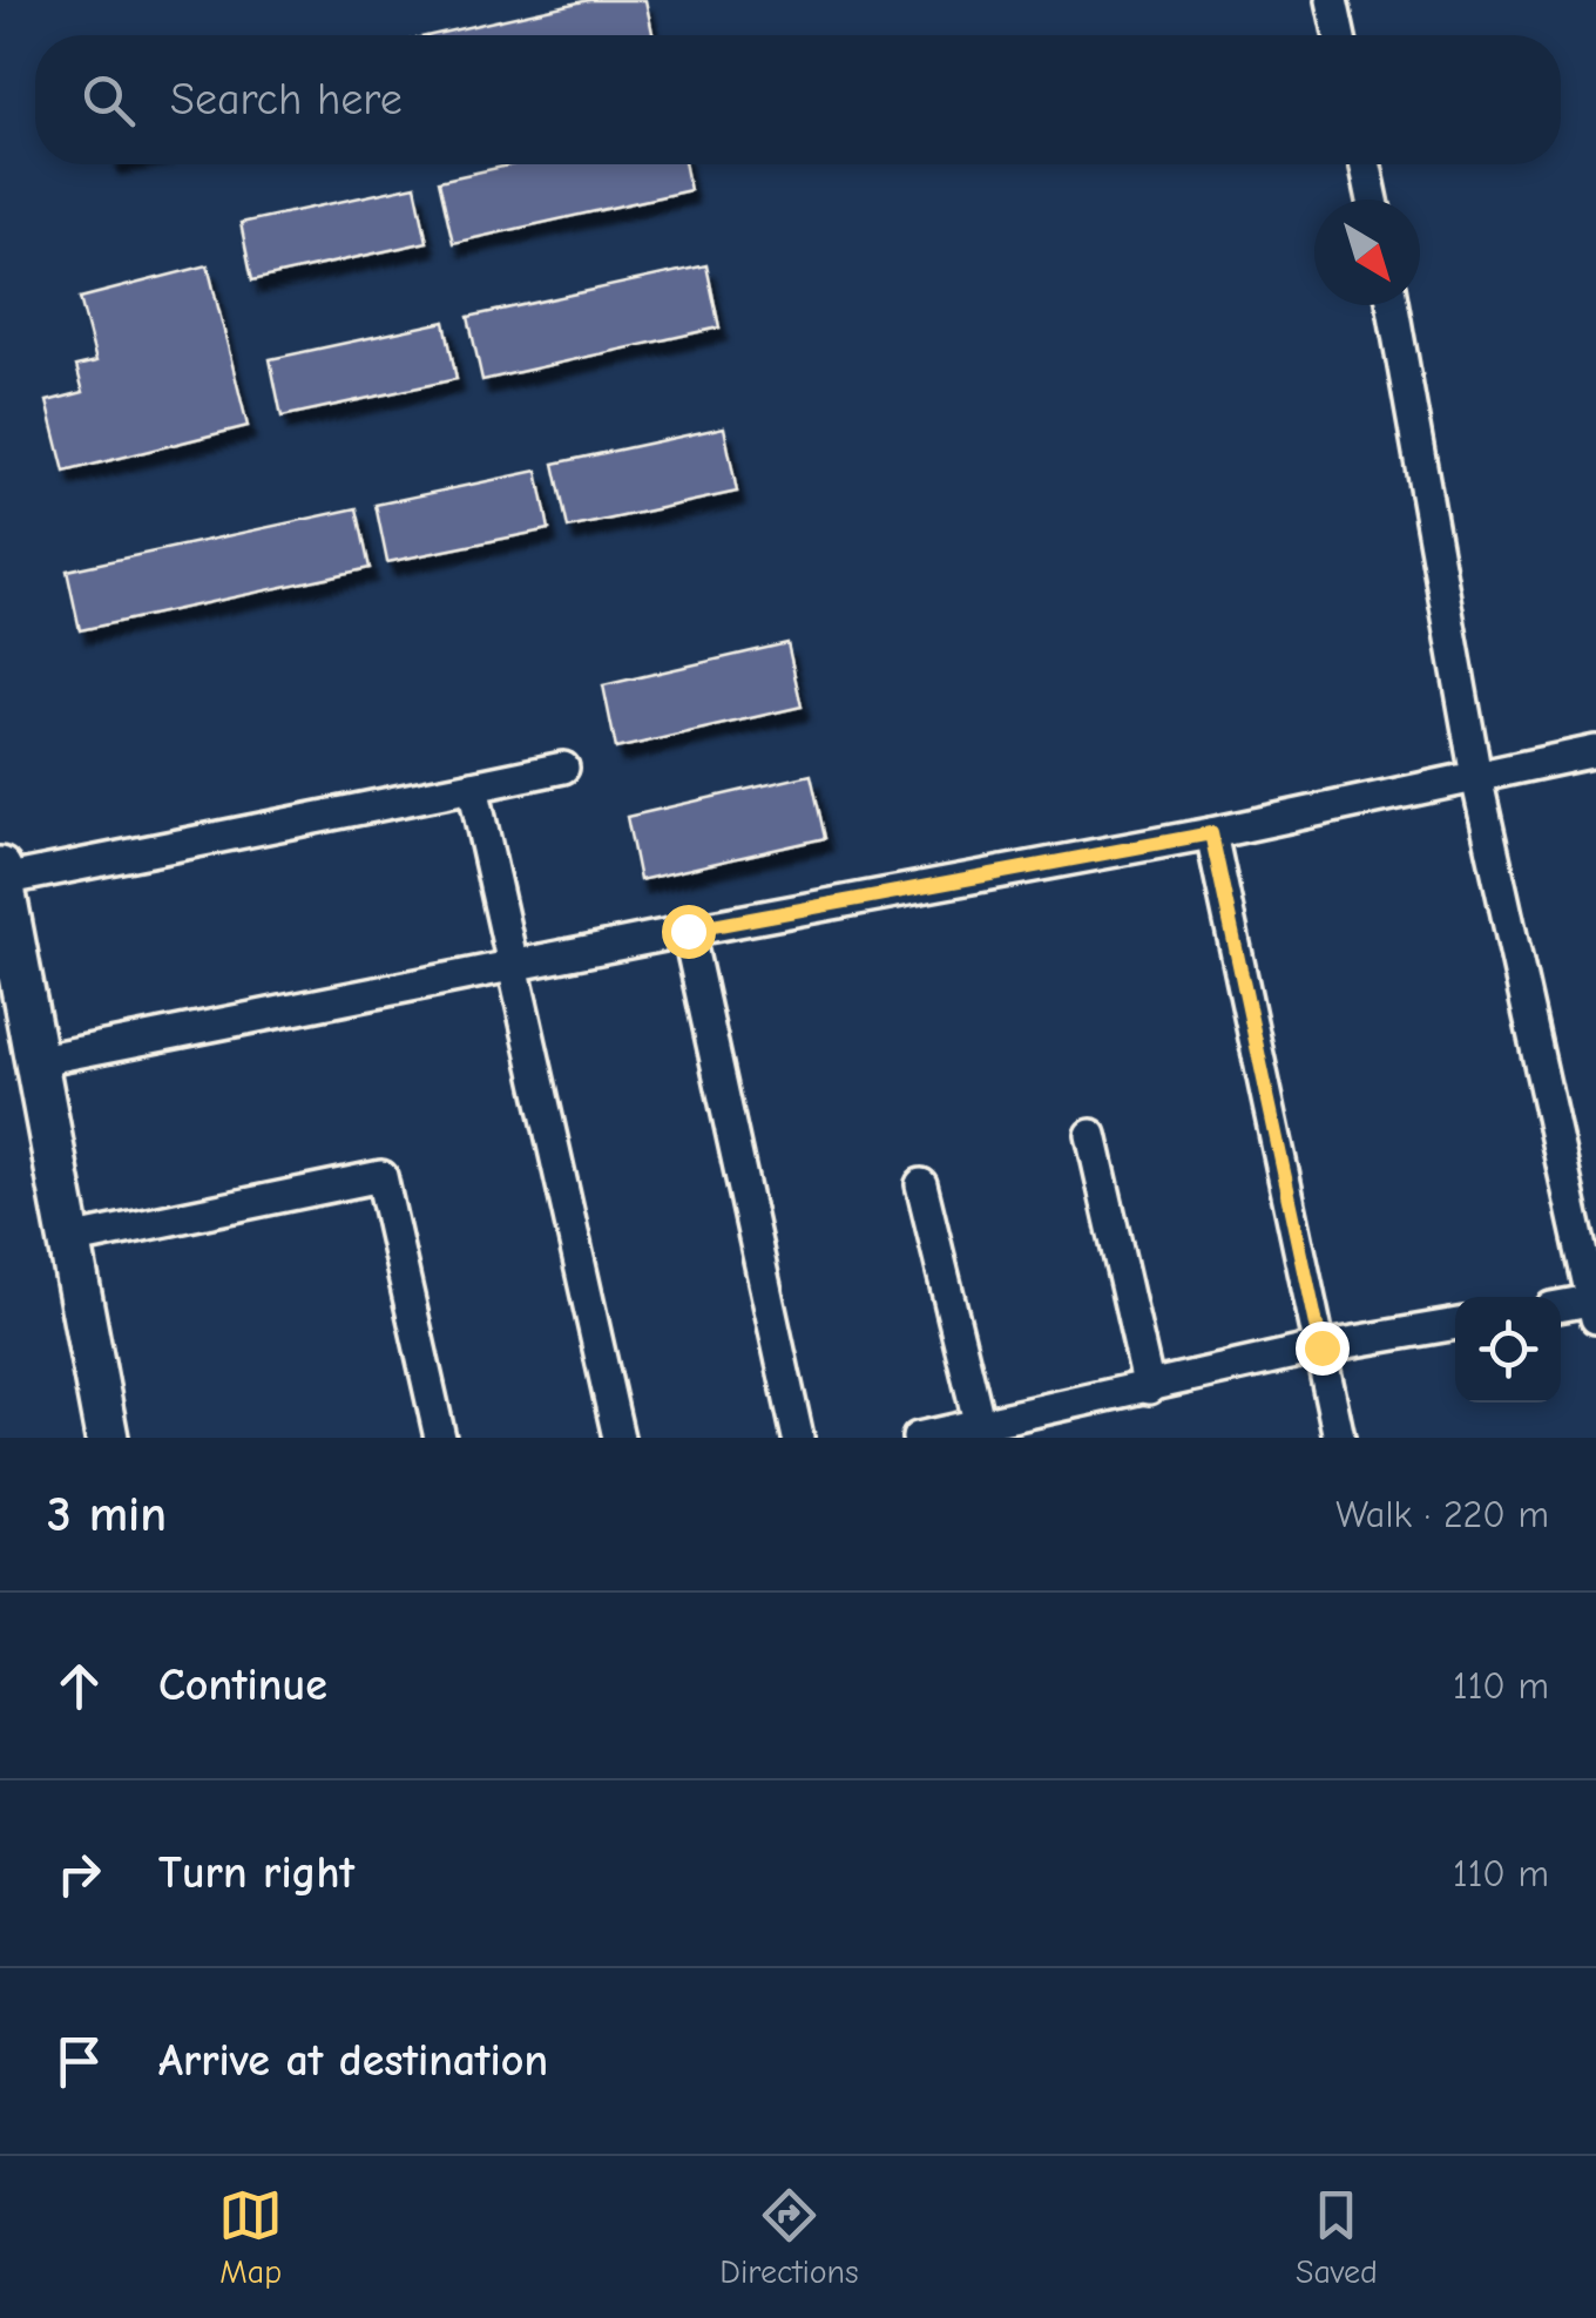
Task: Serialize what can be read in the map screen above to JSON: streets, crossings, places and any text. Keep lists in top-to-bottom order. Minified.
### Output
{"north":"bottom right","page":{"search":"Search here","heading":["3 min","Walk · 220 m"],"list":[["Continue","110 m"],["Turn right","110 m"],"Arrive at destination"],"nav":["Map","Directions","Saved"]}}
